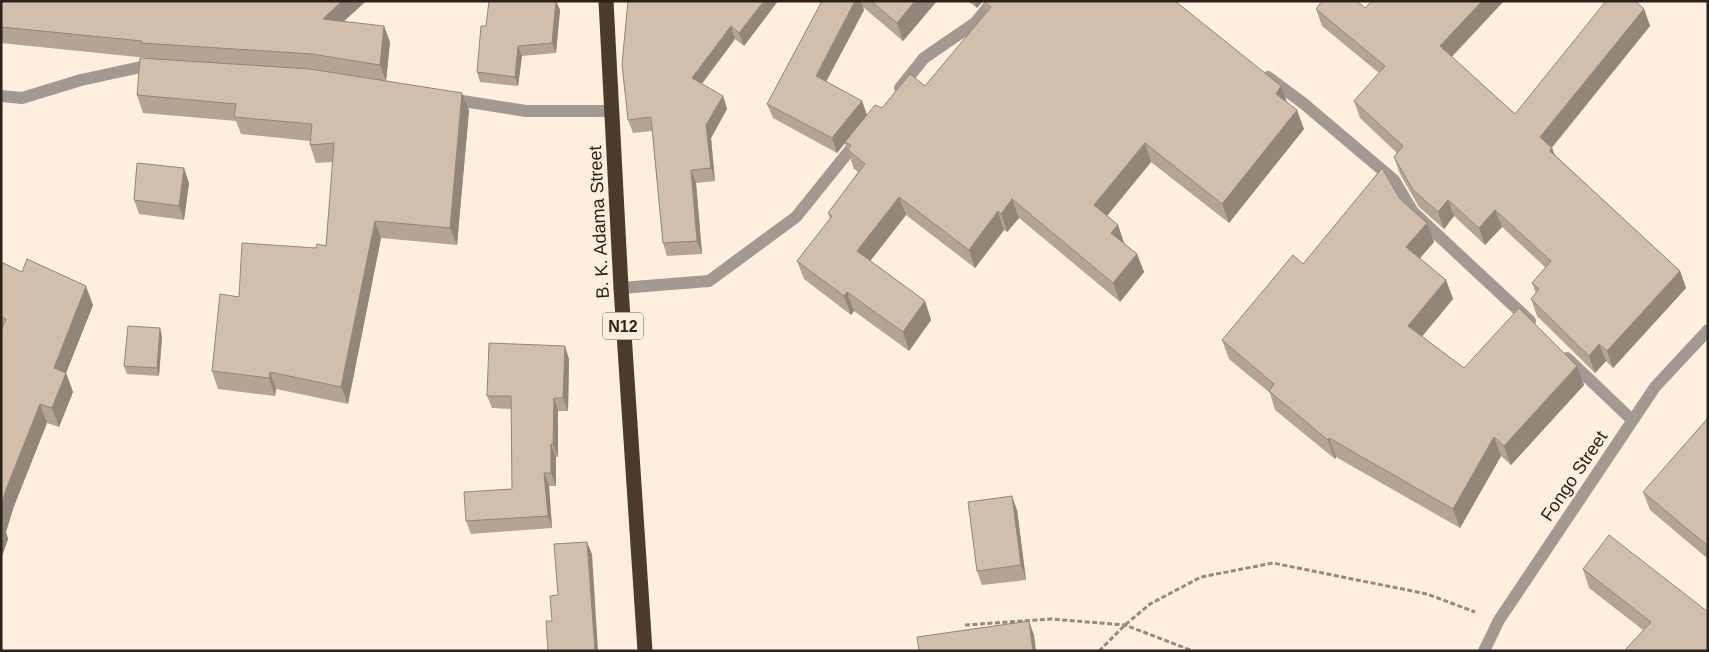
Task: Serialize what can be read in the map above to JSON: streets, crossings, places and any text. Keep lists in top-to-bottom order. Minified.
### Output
{"streets":{"highway":["B. K. Adama Street","N12"],"street":["Fongo Street"]}}
